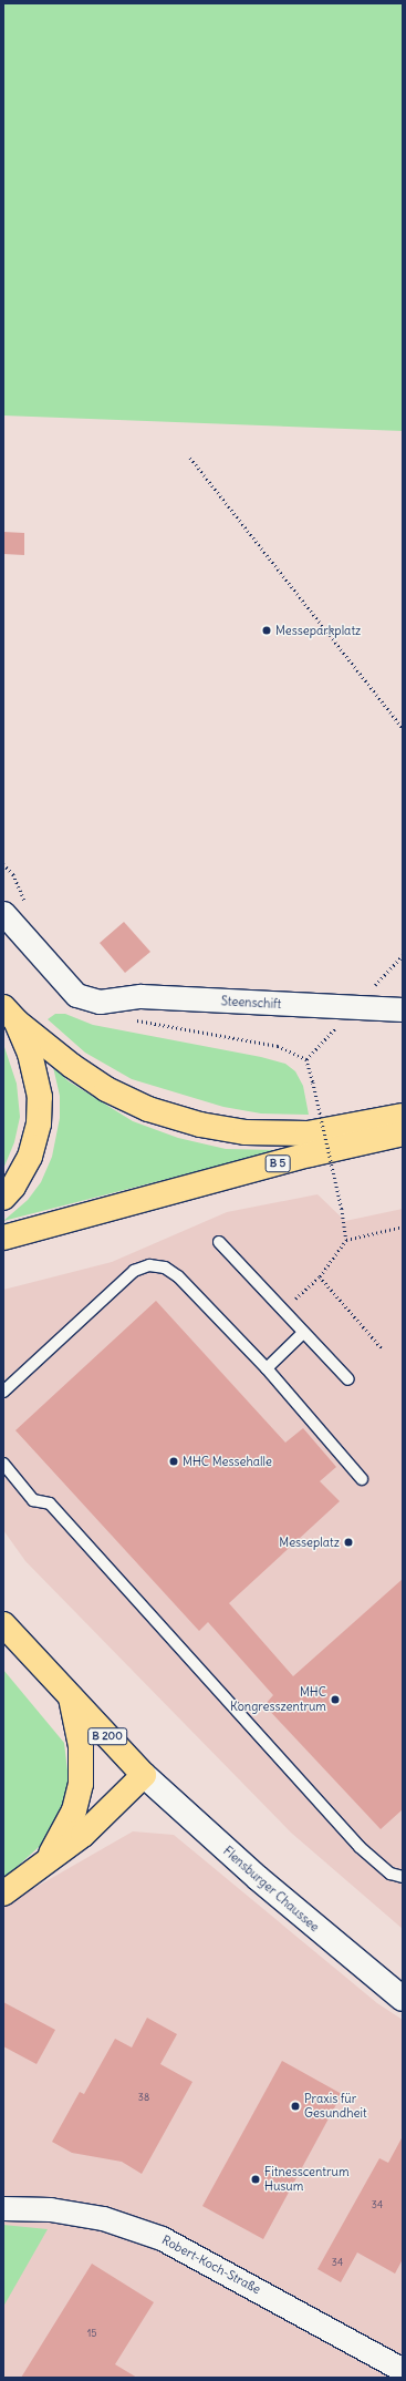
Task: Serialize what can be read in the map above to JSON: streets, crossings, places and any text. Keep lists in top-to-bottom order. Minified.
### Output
{"streets":{"main road":["B 5","B 200","Flensburger Chaussee"],"street":["Steenschift","Robert-Koch-Straße"]},"crossings":[["B 200","Flensburger Chaussee"]],"places":["Messeparkplatz","MHC Messehalle","Messeplatz","MHC Kongresszentrum","Praxis für Gesundheit","Fitnesscentrum Husum"],"house_numbers":["38","34","34","15"]}
